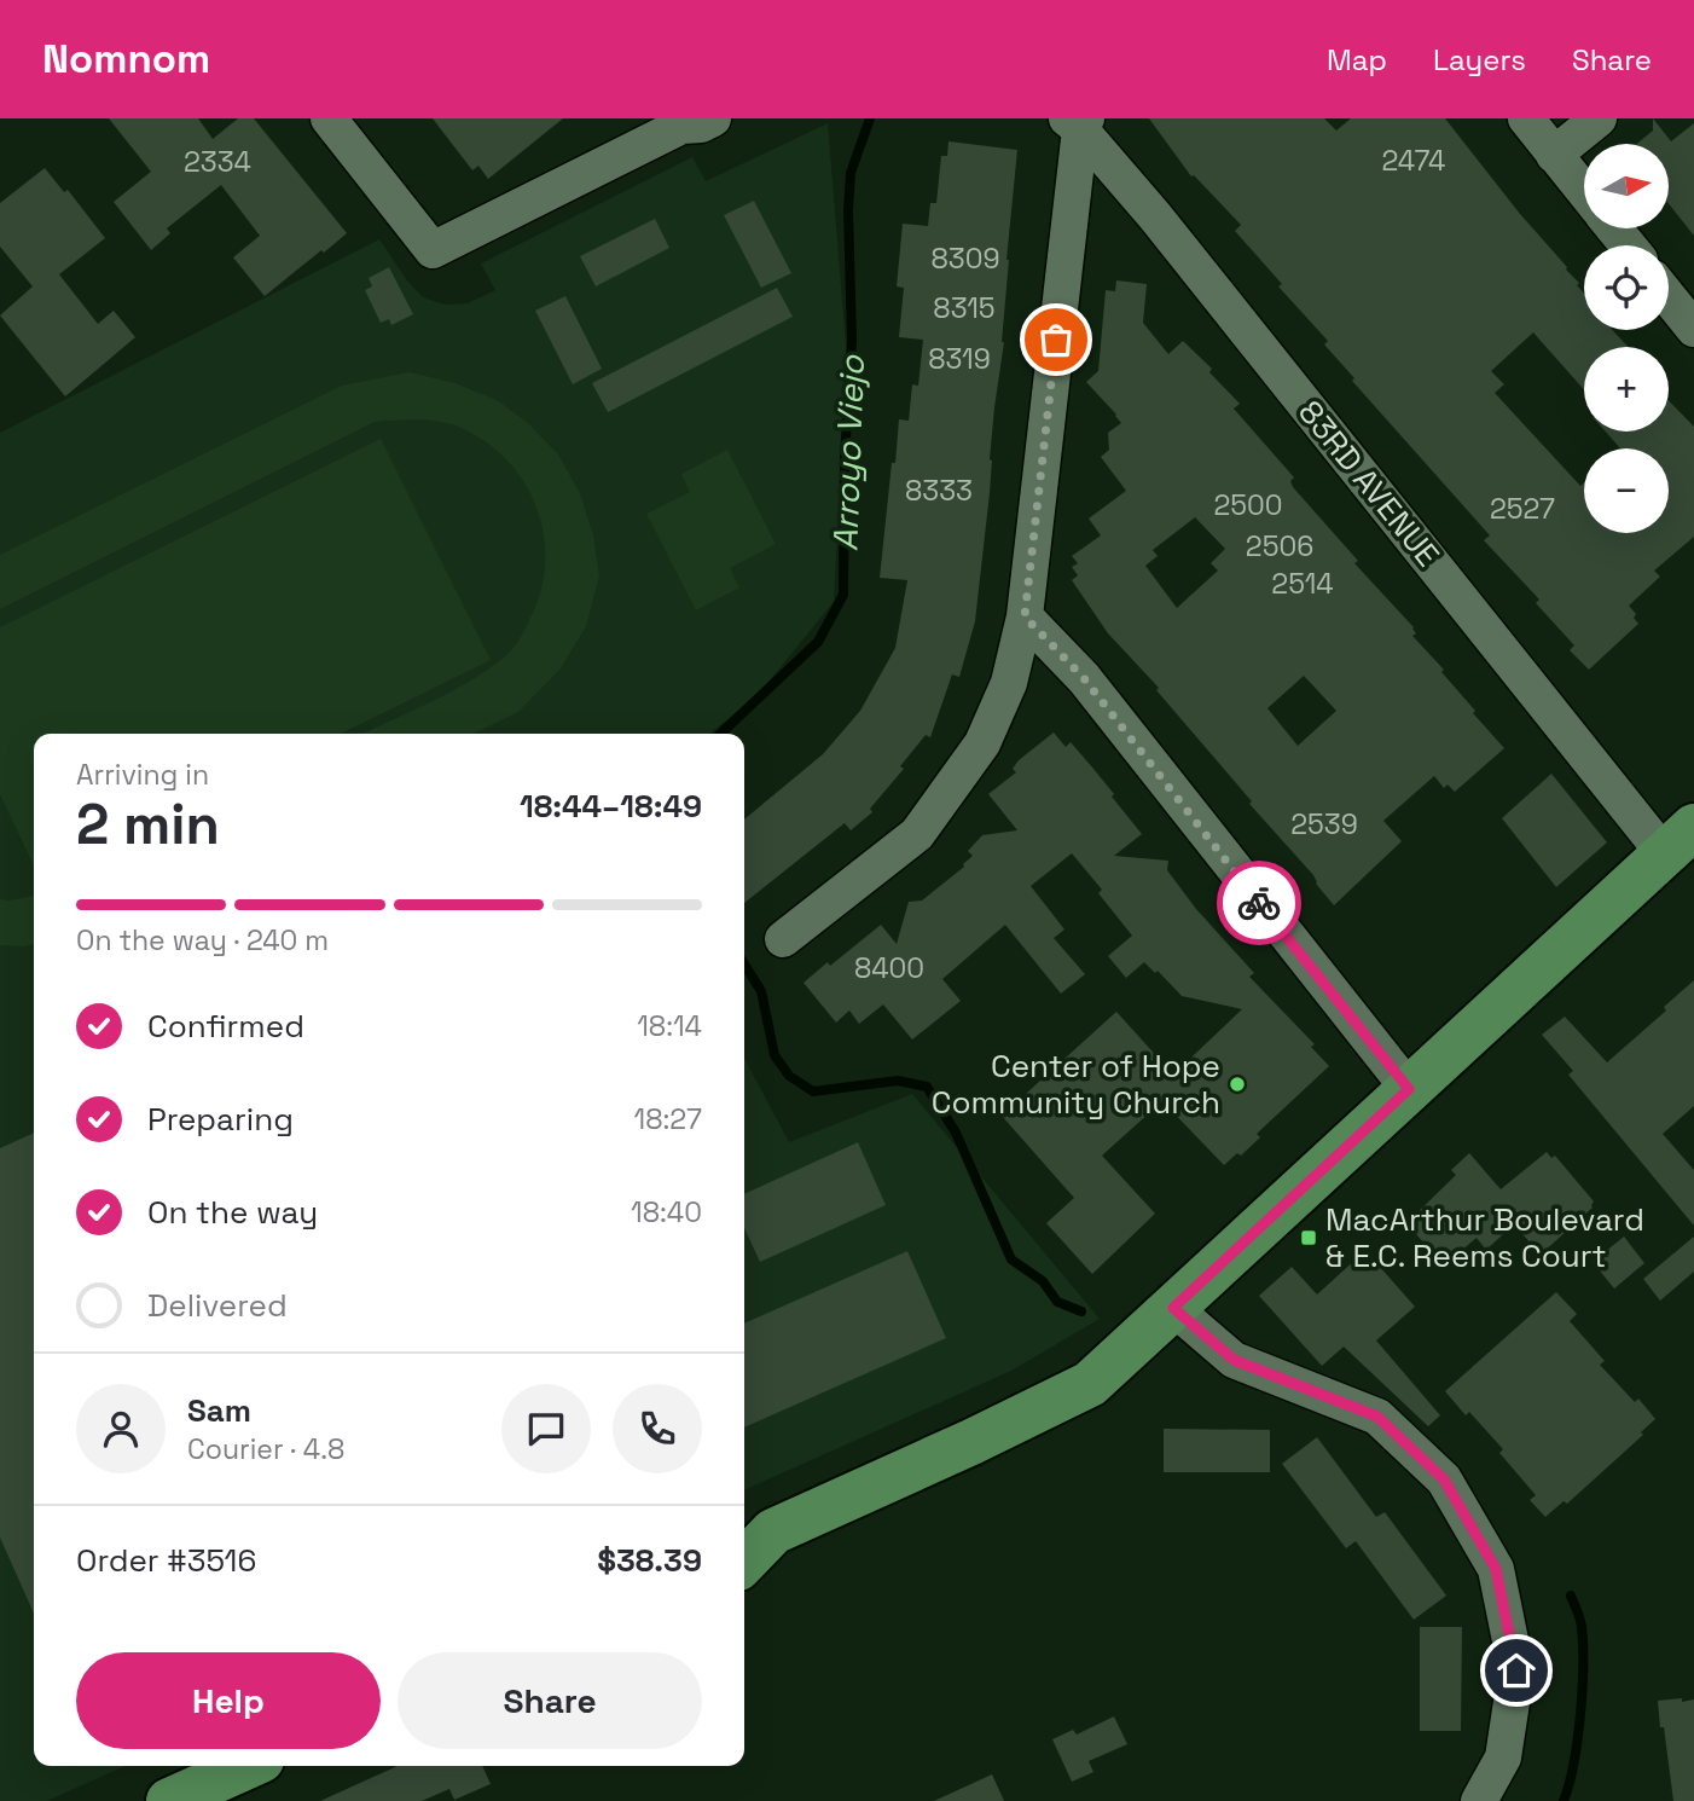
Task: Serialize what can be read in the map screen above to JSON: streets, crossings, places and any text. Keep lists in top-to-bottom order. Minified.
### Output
{"streets":{"street":["83RD AVENUE"]},"water":["Arroyo Viejo"],"places":{"other":["Center of Hope Community Church"],"transit":["MacArthur Boulevard & E.C. Reems Court"]},"house_numbers":["2474","2334","8309","8315","8319","8333","2500","2527","2506","2514","2539","8400"],"north":"right","page":{"header":"Nomnom","nav":["Map","Layers","Share"],"map_buttons":["+","−"],"heading":["2 min","Arriving in","18:44–18:49"],"panel":["Sam","Courier · 4.8","Order #3516","$38.39"],"bar":"On the way · 240 m","list":[["Confirmed","18:14"],["Preparing","18:27"],["On the way","18:40"],"Delivered"],"buttons":["Help","Share"]}}
